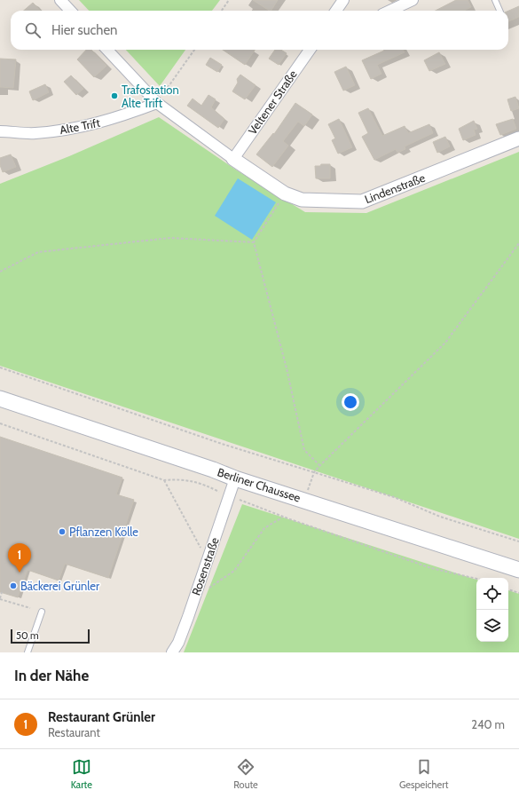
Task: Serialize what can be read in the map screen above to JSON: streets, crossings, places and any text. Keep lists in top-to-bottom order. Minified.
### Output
{"streets":{"main road":["Berliner Chaussee"],"street":["Veltener Straße","Alte Trift","Lindenstraße","Rosenstraße"]},"crossings":[["Veltener Straße","Lindenstraße"],["Berliner Chaussee","Rosenstraße"]],"places":["Trafostation Alte Trift","Pflanzen Kölle","Bäckerei Grünler"],"scale_bar":"50 m","page":{"search":"Hier suchen","pins":"1","scale":"50 m","heading":"In der Nähe","list":[{"mark":"1","name":"Restaurant Grünler","note":"Restaurant","value":"240 m"}],"nav":["Karte","Route","Gespeichert"]}}
